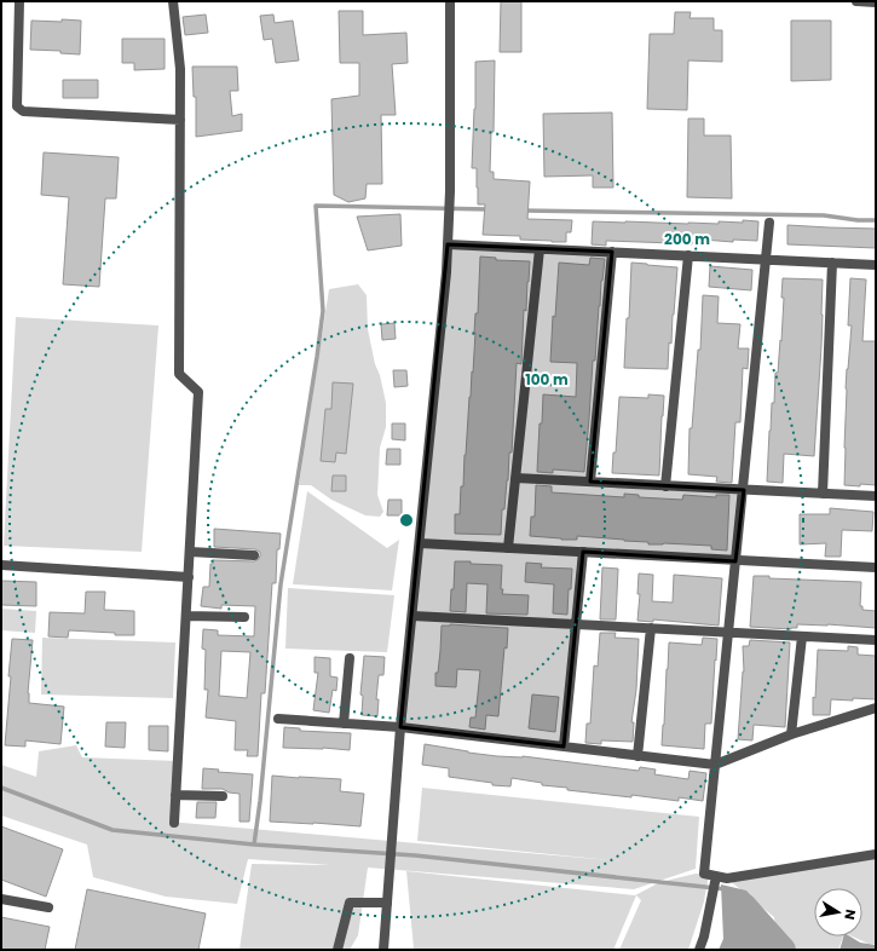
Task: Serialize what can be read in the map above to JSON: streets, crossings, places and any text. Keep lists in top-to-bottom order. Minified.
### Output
{"north":"right","rings":["200 m","100 m"]}
